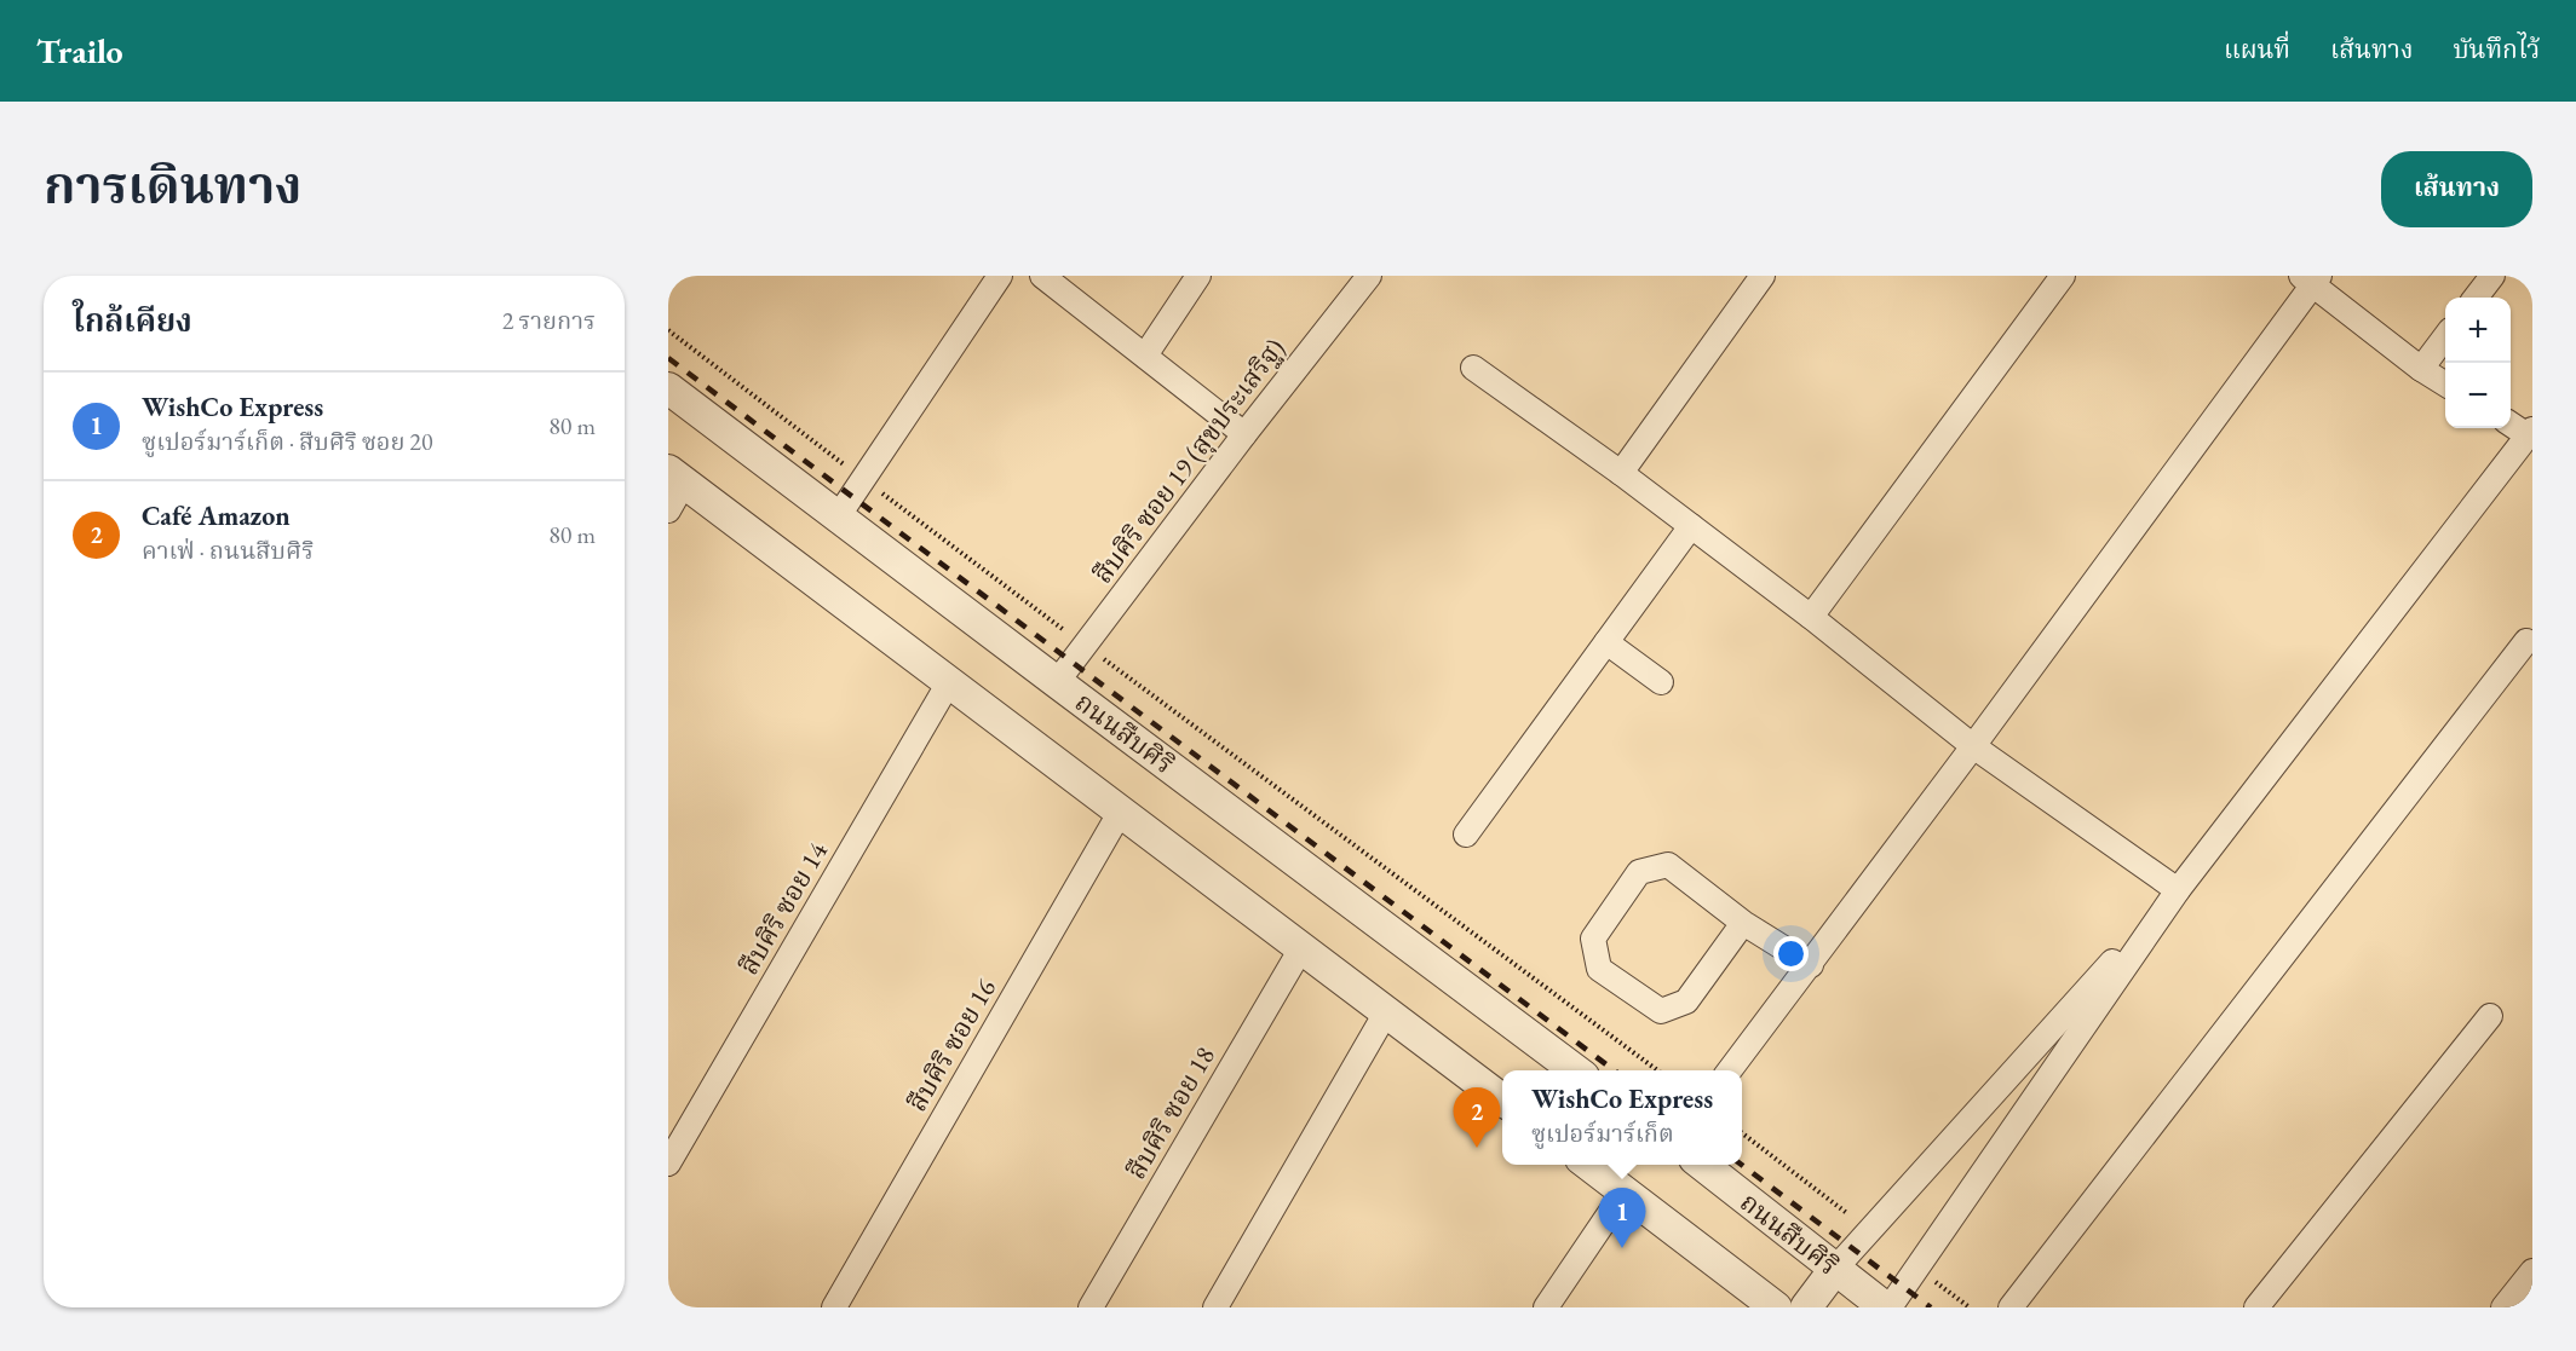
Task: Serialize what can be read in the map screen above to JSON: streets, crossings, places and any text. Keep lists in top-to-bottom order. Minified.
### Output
{"streets":{"street":["สืบศิริ ซอย 19 (สุขประเสริฐ)","ถนนสืบศิริ","สืบศิริ ซอย 14","สืบศิริ ซอย 16","สืบศิริ ซอย 18"]},"crossings":[["สืบศิริ ซอย 19 (สุขประเสริฐ)","ถนนสืบศิริ"]],"page":{"header":"Trailo","nav":["แผนที่","เส้นทาง","บันทึกไว้"],"title":"การเดินทาง","buttons":"เส้นทาง","heading":["ใกล้เคียง","2 รายการ"],"map_buttons":["+","−"],"list":[{"mark":"1","name":"WishCo Express","note":"ซูเปอร์มาร์เก็ต · สืบศิริ ซอย 20","value":"80 m"},{"mark":"2","name":"Café Amazon","note":"คาเฟ่ · ถนนสืบศิริ","value":"80 m"}],"popup":["WishCo Express","ซูเปอร์มาร์เก็ต"],"pins":["2","1"]}}
